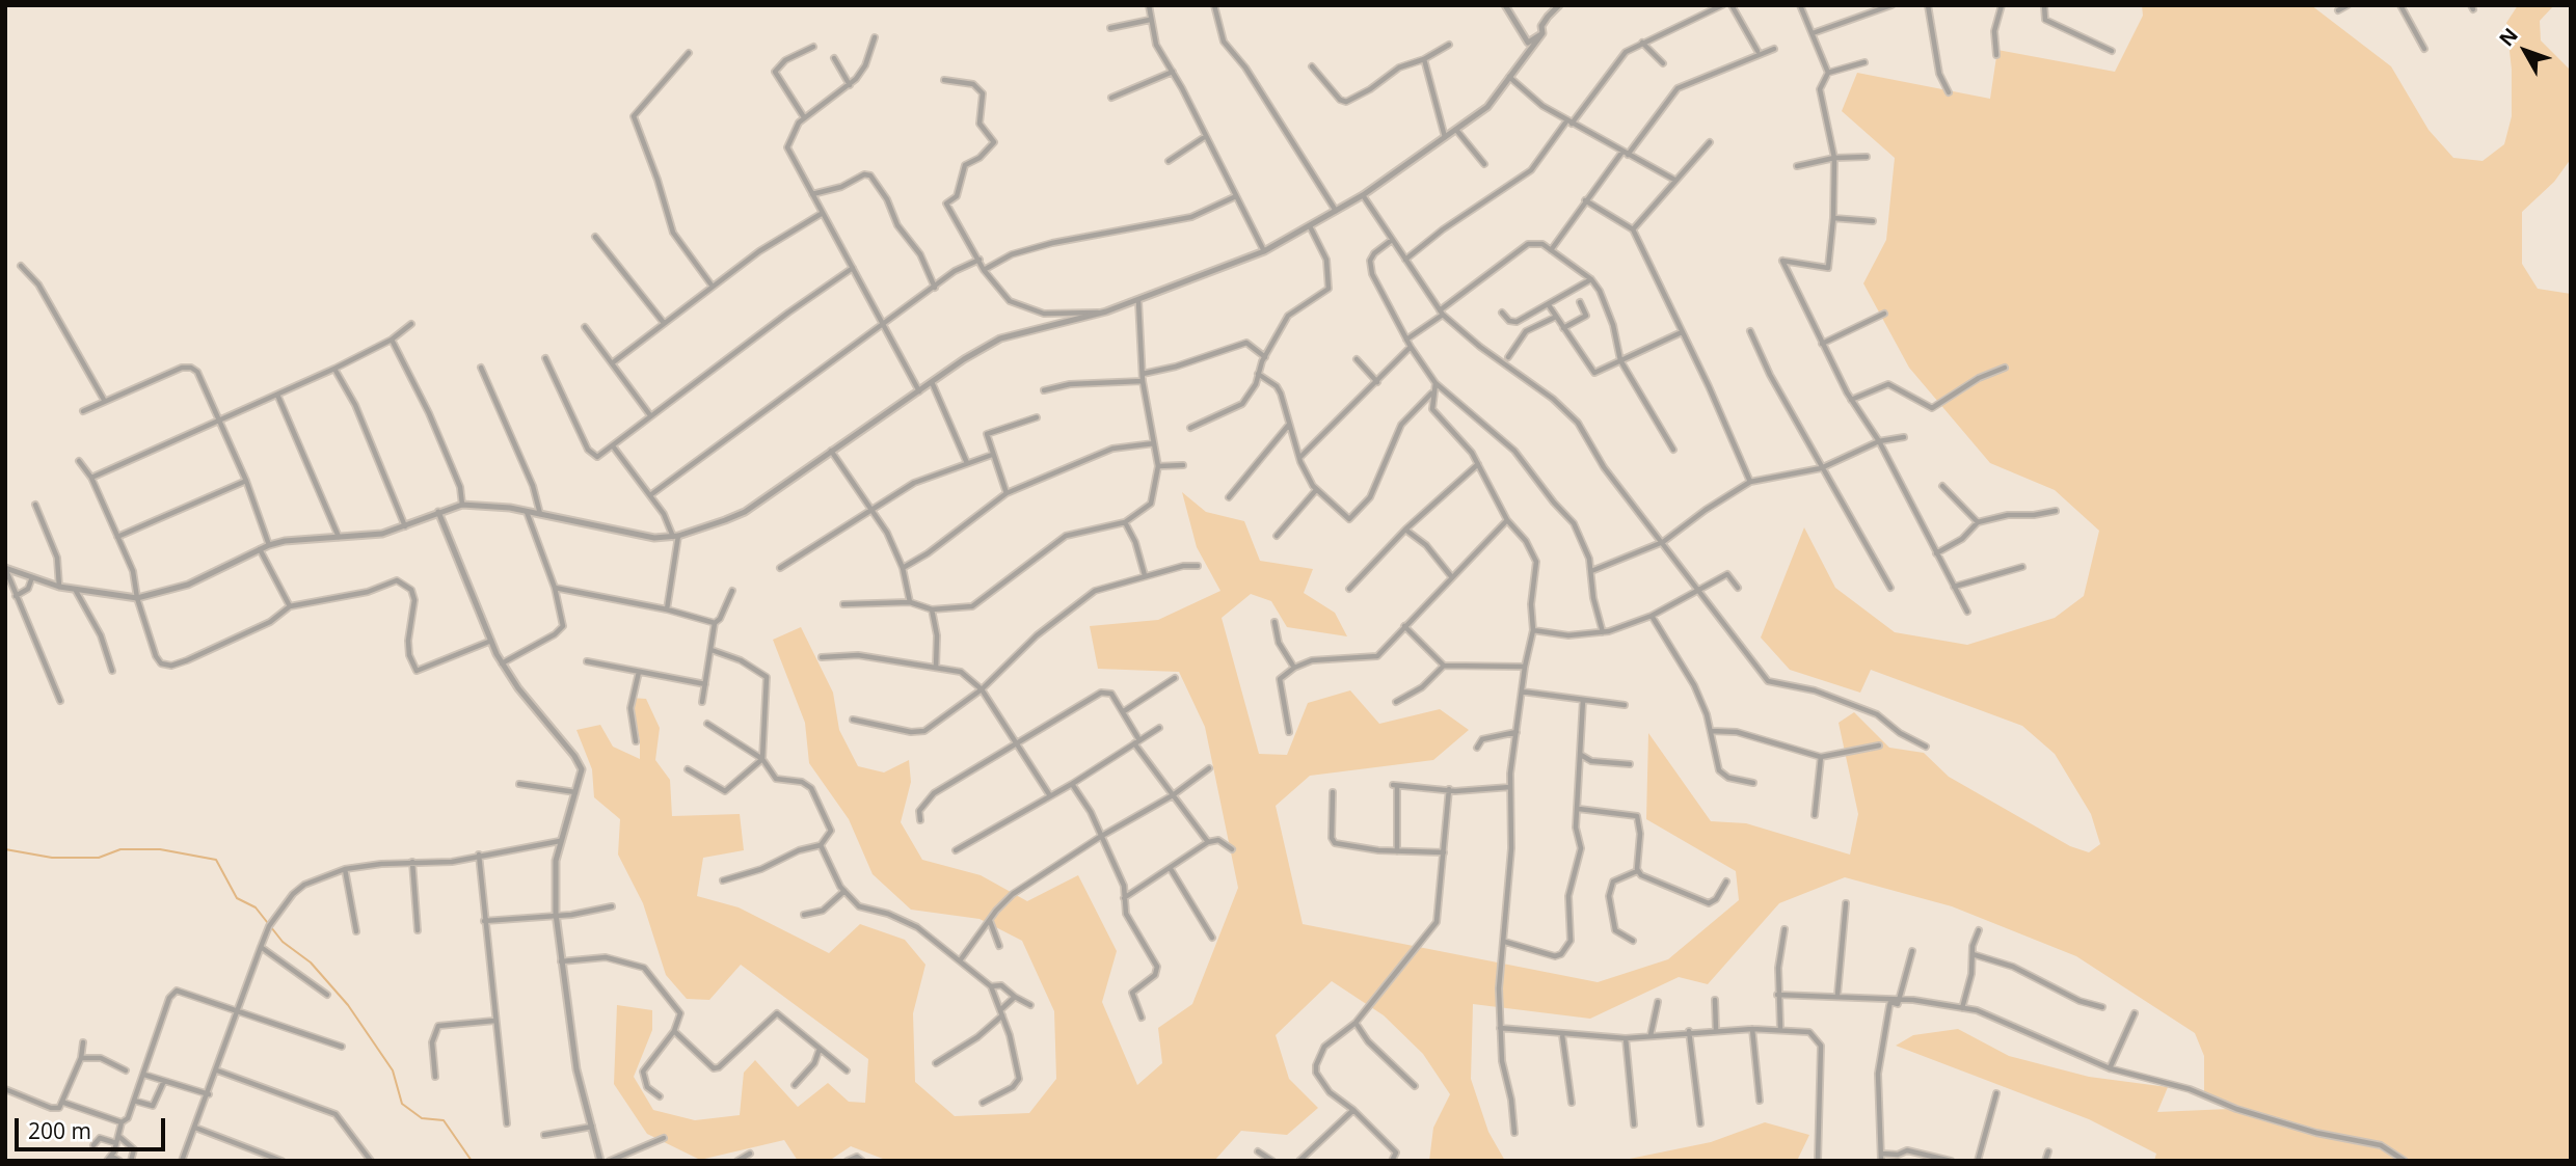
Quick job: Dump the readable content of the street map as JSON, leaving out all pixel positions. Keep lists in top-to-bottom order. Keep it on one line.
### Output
{"scale_bar":"200 m","north":"top left"}
